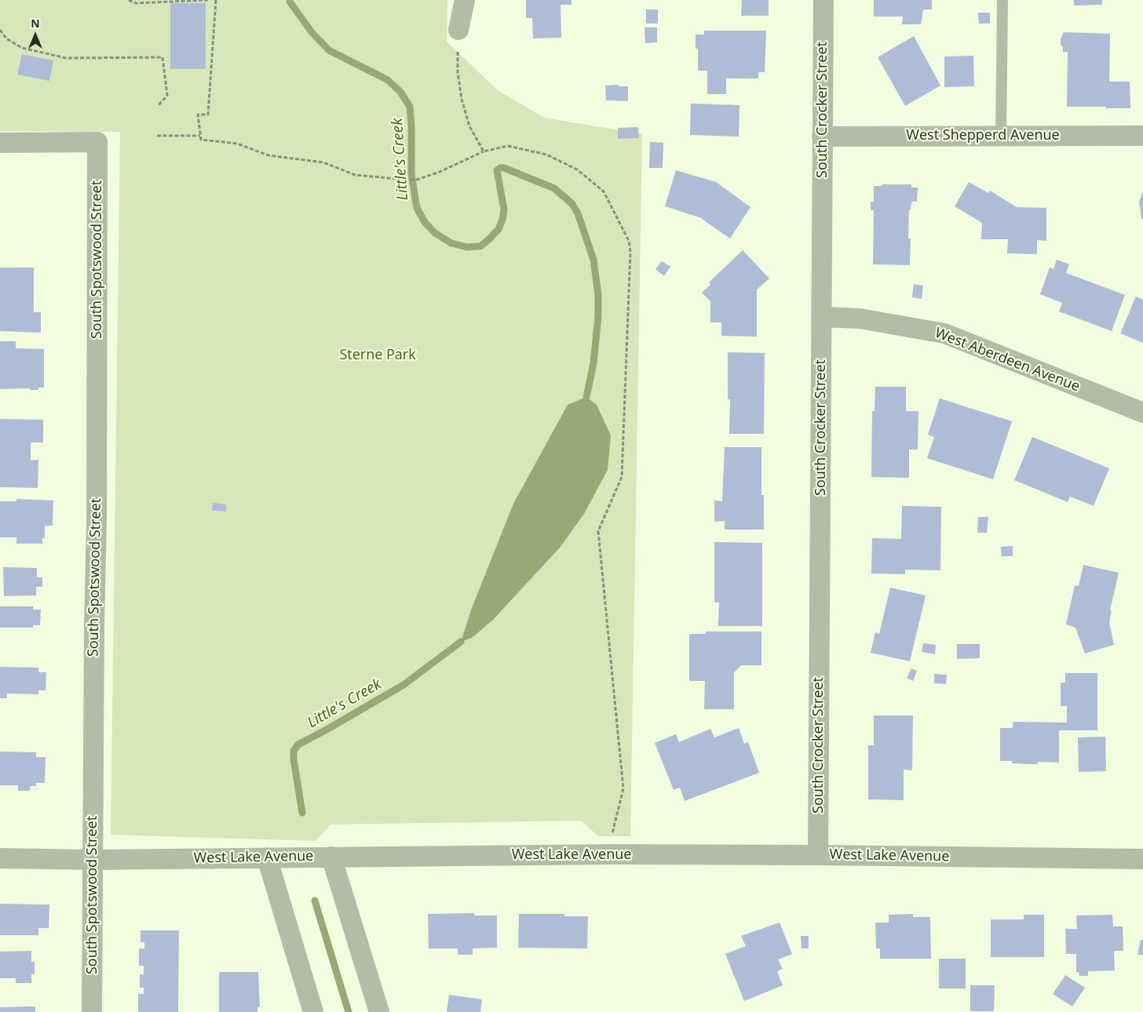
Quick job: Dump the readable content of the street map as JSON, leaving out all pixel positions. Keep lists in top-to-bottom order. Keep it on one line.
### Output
{"streets":{"street":["South Crocker Street","West Shepperd Avenue","South Spotswood Street","West Aberdeen Avenue","West Lake Avenue"]},"crossings":[["South Crocker Street","West Shepperd Avenue"],["South Crocker Street","West Aberdeen Avenue"],["South Crocker Street","West Lake Avenue"],["South Spotswood Street","West Lake Avenue"]],"water":["Little's Creek"],"parks":["Sterne Park"],"north":"top"}
